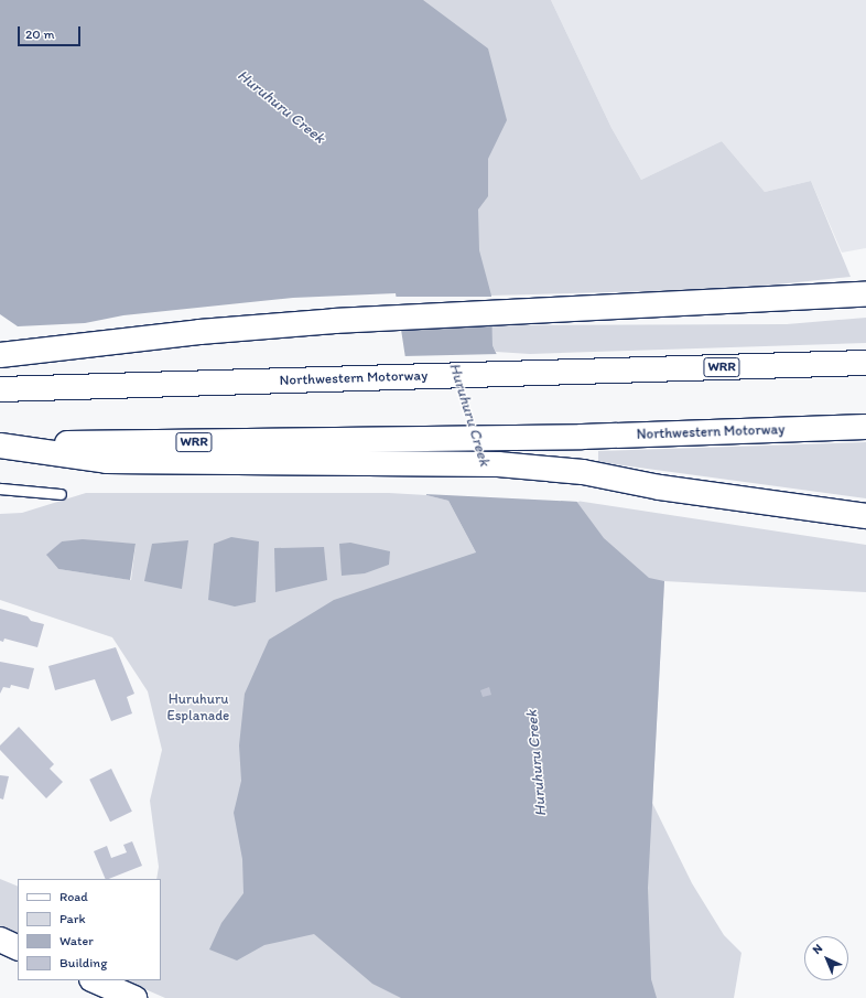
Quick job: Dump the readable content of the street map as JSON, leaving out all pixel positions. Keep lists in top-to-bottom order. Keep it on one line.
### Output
{"streets":{"main road":["WRR","Northwestern Motorway"]},"water":["Huruhuru Creek"],"parks":["Huruhuru Esplanade"],"legend":["Road","Park","Water","Building"],"scale_bar":"20 m","north":"top left"}
